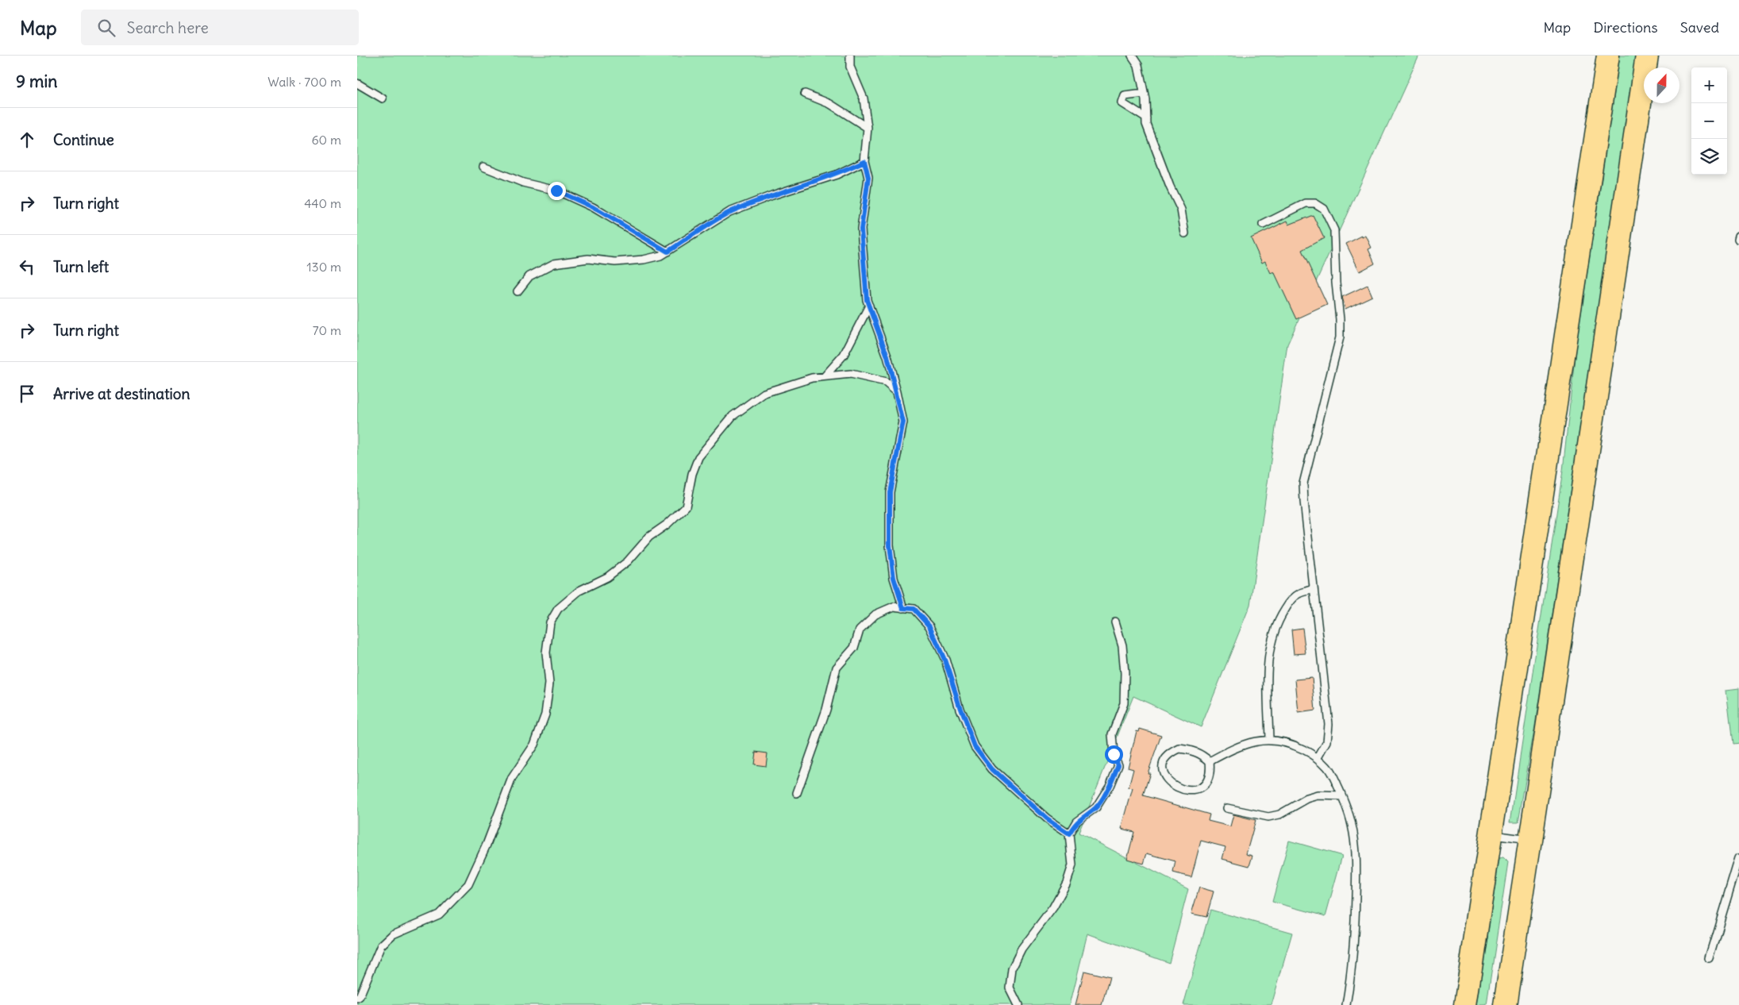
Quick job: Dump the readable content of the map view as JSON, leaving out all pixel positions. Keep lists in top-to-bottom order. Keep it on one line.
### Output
{"north":"top","page":{"header":"Map","search":"Search here","nav":["Map","Directions","Saved"],"heading":["9 min","Walk · 700 m"],"map_buttons":["+","−"],"list":[["Continue","60 m"],["Turn right","440 m"],["Turn left","130 m"],["Turn right","70 m"],"Arrive at destination"]}}
